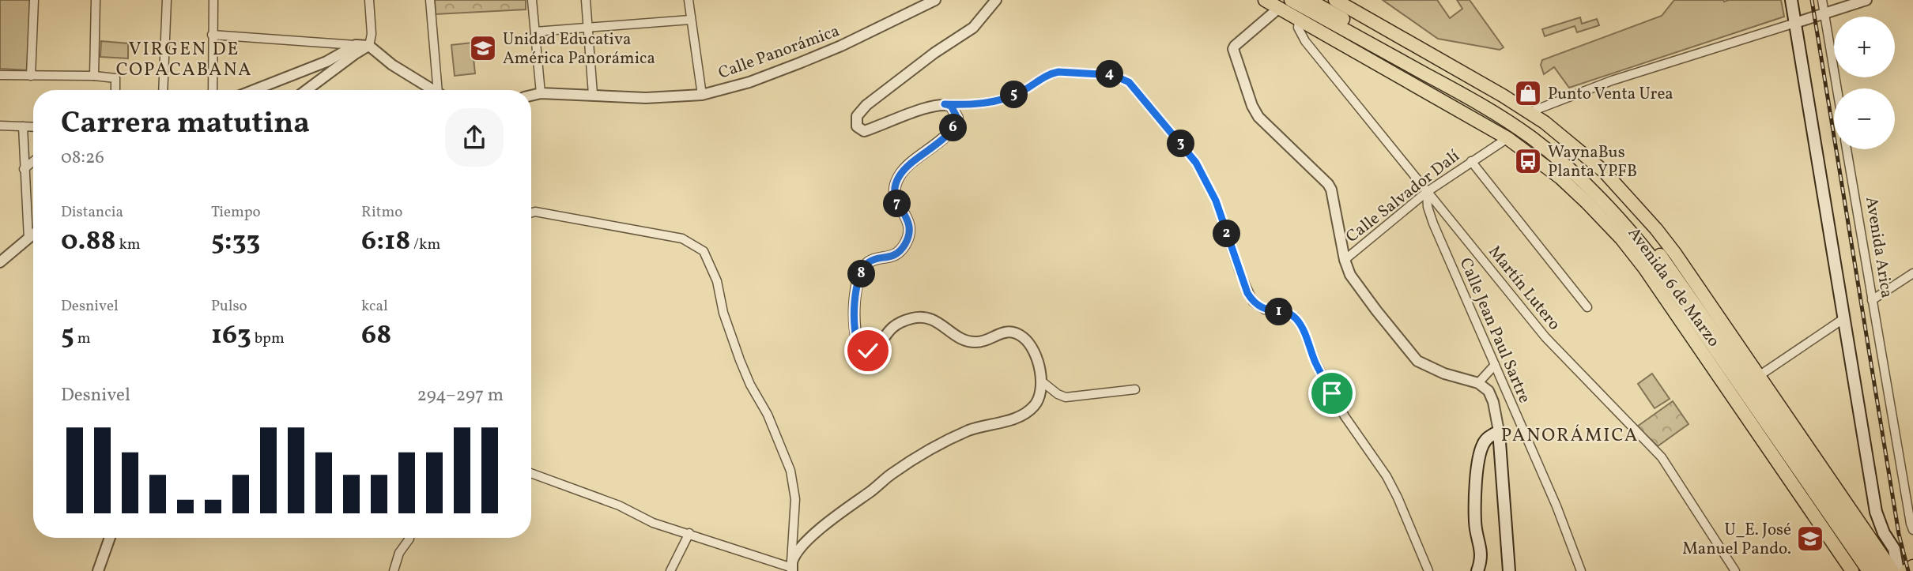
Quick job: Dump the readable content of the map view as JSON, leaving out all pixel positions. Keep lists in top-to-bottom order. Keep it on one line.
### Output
{"streets":{"main road":["Avenida 6 de Marzo"],"street":["Calle Panorámica","Calle Salvador Dalí","Avenida Arica","Martín Lutero","Calle Jean Paul Sartre"]},"crossings":[["Calle Salvador Dalí","Avenida 6 de Marzo"],["Calle Salvador Dalí","Martín Lutero"],["Calle Salvador Dalí","Calle Jean Paul Sartre"],["Avenida 6 de Marzo","Martín Lutero"],["Martín Lutero","Calle Jean Paul Sartre"]],"districts":["VIRGEN DE COPACABANA","PANORÁMICA"],"places":{"school or university":["Unidad Educativa América Panorámica","U_E. José Manuel Pando."],"shop":["Punto Venta Urea"],"bus stop":["WaynaBus Planta YPFB"]},"page":{"map_buttons":["+","−"],"pins":["4","5","6","3","7","2","8","1"],"heading":["Carrera matutina","08:26"],"stats":[["Distancia","0.88 km"],["Tiempo","5:33"],["Ritmo","6:18 /km"],["Desnivel","5 m"],["Pulso","163 bpm"],["kcal","68"]],"chart":["Desnivel","294–297 m"]}}
